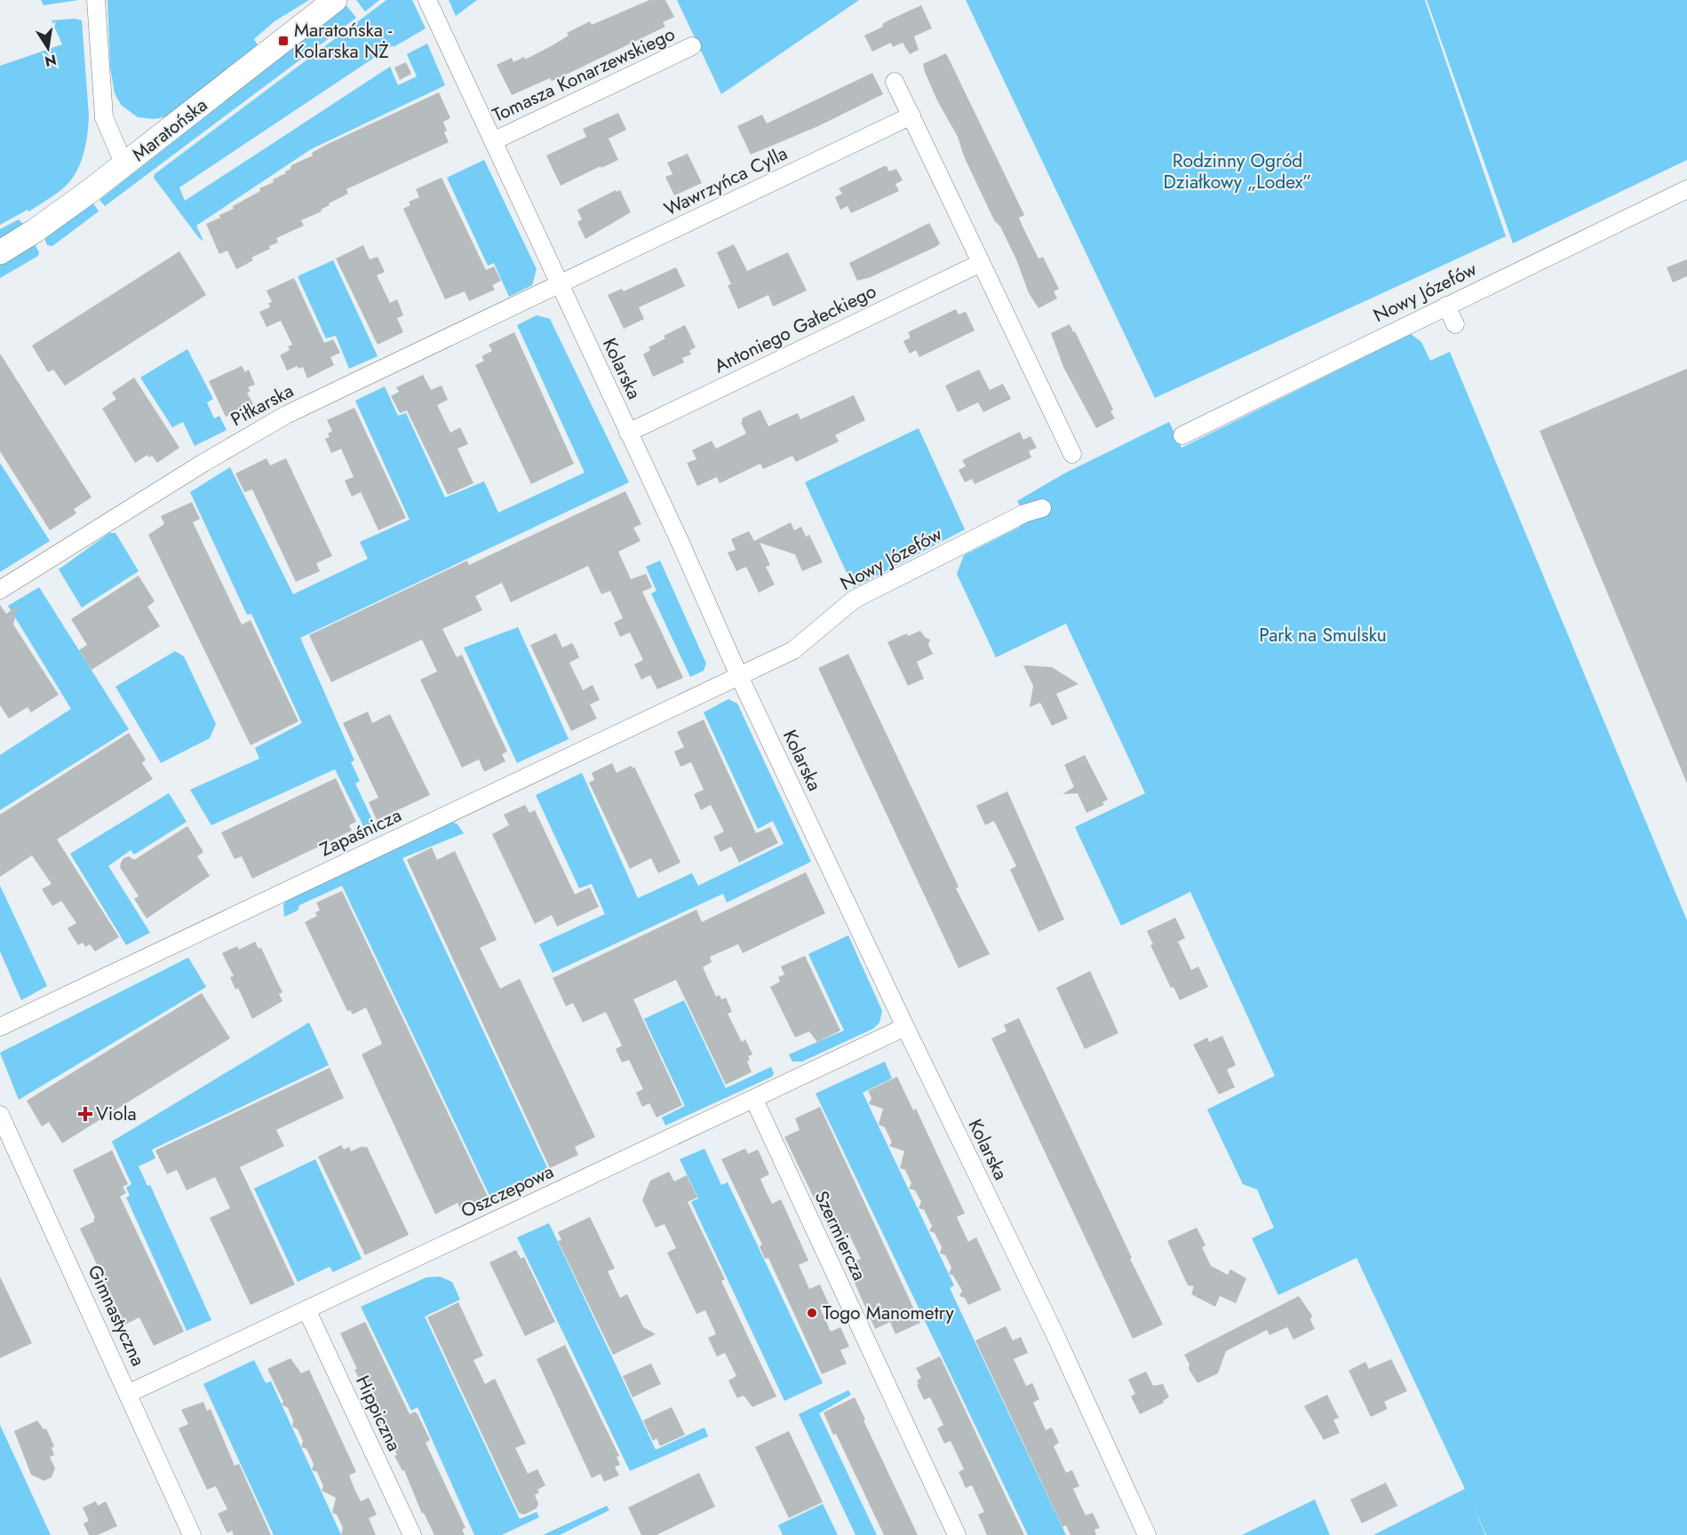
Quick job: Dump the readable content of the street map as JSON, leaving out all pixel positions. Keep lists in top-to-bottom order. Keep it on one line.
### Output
{"streets":{"main road":["Maratońska"],"street":["Tomasza Konarzewskiego","Wawrzyńca Cylla","Nowy Józefów","Antoniego Gałeckiego","Kolarska","Piłkarska","Zapaśnicza","Oszczepowa","Szermiercza","Gimnastyczna","Hippiczna"]},"crossings":[["Tomasza Konarzewskiego","Kolarska"],["Wawrzyńca Cylla","Kolarska"],["Wawrzyńca Cylla","Piłkarska"],["Nowy Józefów","Kolarska"],["Nowy Józefów","Zapaśnicza"],["Antoniego Gałeckiego","Kolarska"],["Kolarska","Piłkarska"],["Kolarska","Zapaśnicza"],["Kolarska","Oszczepowa"],["Oszczepowa","Szermiercza"],["Oszczepowa","Gimnastyczna"],["Oszczepowa","Hippiczna"]],"parks":["Rodzinny Ogród Działkowy „Lodex”","Park na Smulsku"],"places":{"transit":["Maratońska - Kolarska NŻ"],"health":["Viola"],"other":["Togo Manometry"]},"north":"bottom"}
